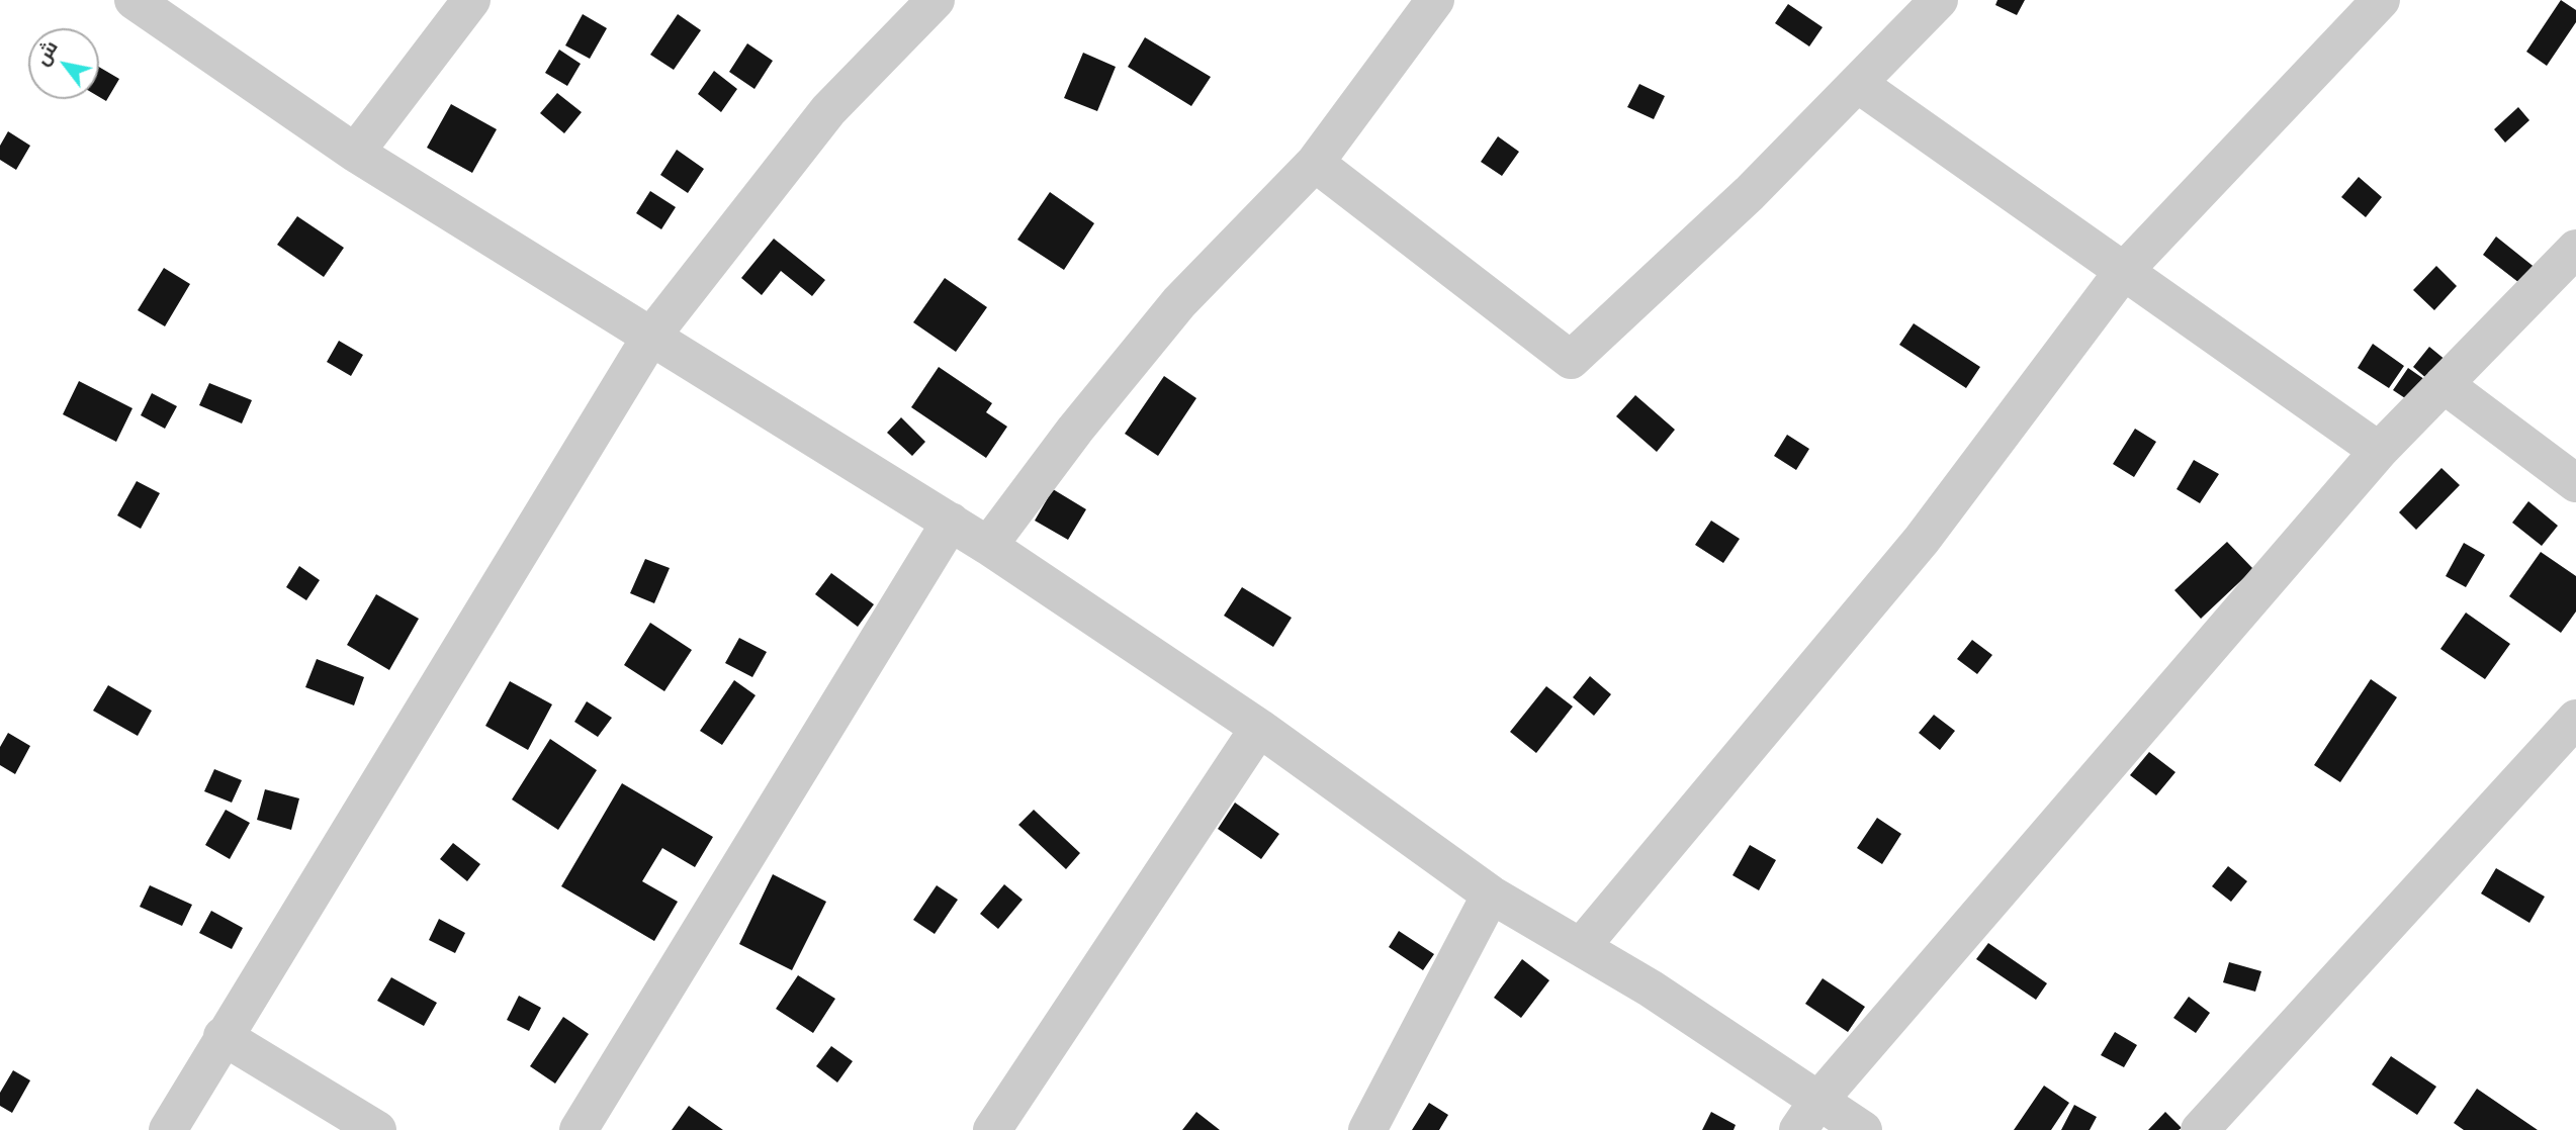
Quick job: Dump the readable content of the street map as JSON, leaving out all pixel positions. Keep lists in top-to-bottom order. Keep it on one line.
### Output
{"north":"top left"}
